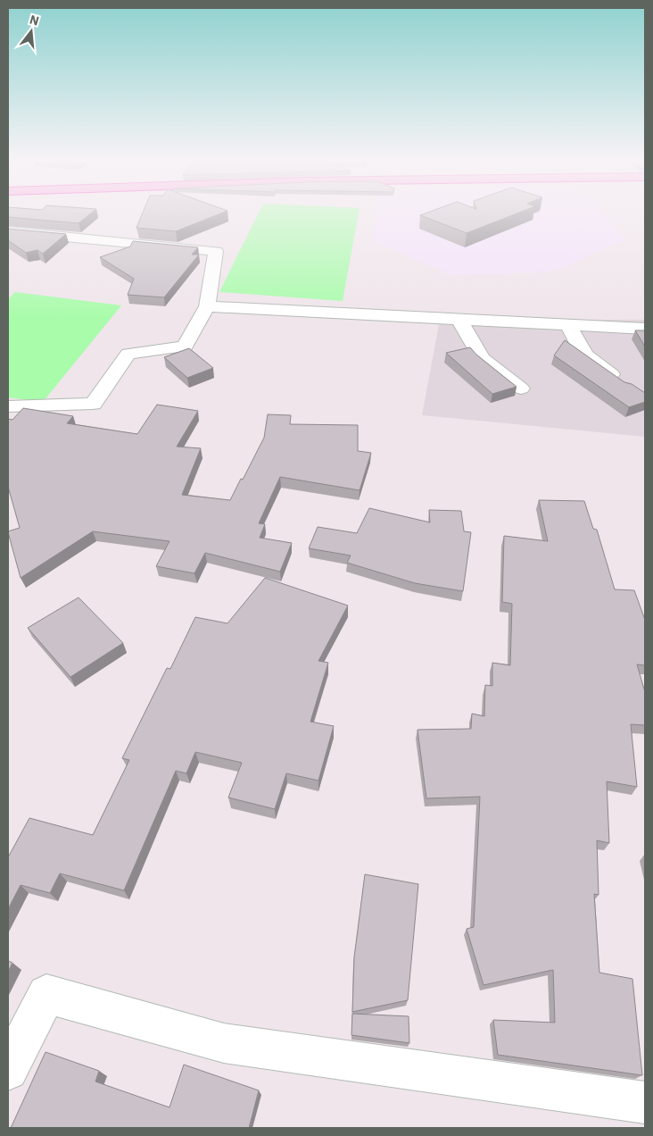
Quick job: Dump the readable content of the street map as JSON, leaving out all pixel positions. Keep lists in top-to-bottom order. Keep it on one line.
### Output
{"north":"top"}
